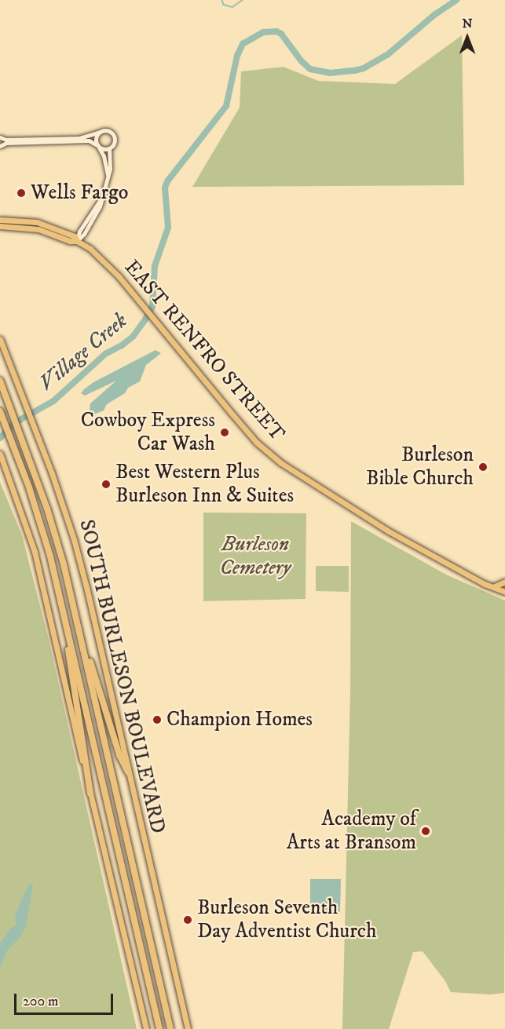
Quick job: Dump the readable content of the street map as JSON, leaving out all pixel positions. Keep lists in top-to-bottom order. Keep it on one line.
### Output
{"streets":{"main road":["EAST RENFRO STREET","SOUTH BURLESON BOULEVARD"]},"water":["Village Creek"],"parks":["Burleson Cemetery"],"places":["Wells Fargo","Cowboy Express Car Wash","Burleson Bible Church","Best Western Plus Burleson Inn & Suites","Champion Homes","Academy of Arts at Bransom","Burleson Seventh Day Adventist Church"],"scale_bar":"200 m","north":"top"}
